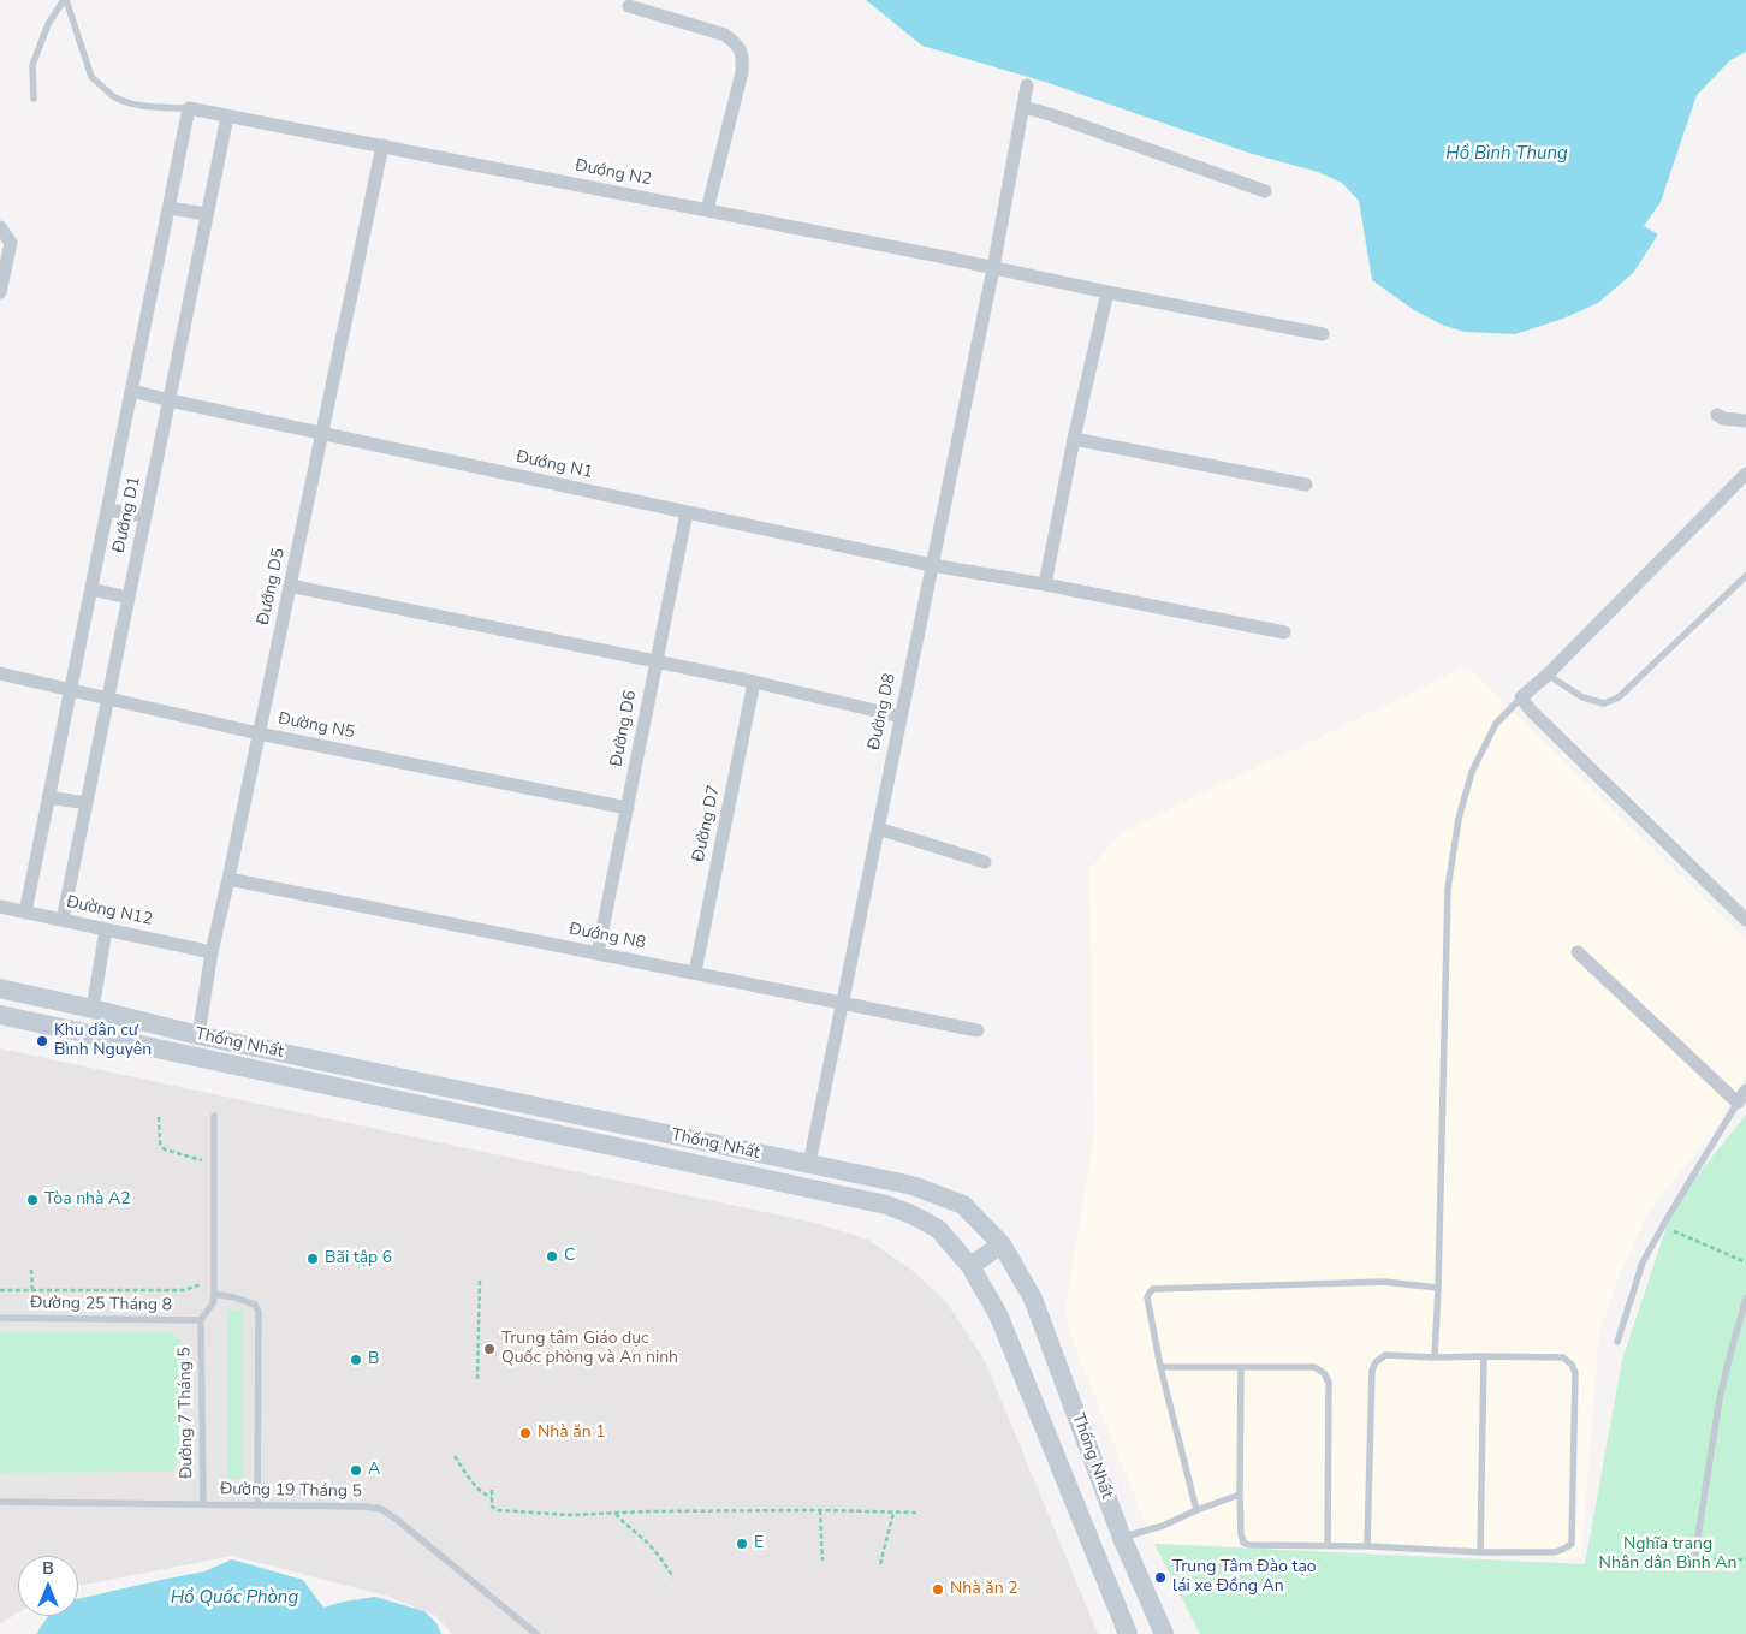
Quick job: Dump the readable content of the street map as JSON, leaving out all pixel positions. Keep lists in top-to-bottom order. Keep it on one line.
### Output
{"streets":{"main road":["Thống Nhất"],"street":["Đướng N2","Đướng N1","Đướng D1","Đướng D5","Đường D8","Đường N5","Đường D6","Đường D7","Đường N12","Đướng N8"],"lane":["Đường 25 Tháng 8","Đường 7 Tháng 5","Đường 19 Tháng 5"]},"crossings":[["Đướng N2","Đướng D1"],["Đướng N2","Đướng D5"],["Đướng N2","Đường D8"],["Đướng N1","Đướng D1"],["Đướng N1","Đướng D5"],["Đướng N1","Đường D8"],["Đướng N1","Đường D6"],["Đướng D1","Đường N5"],["Đướng D1","Đường N12"],["Đướng D5","Đường N5"],["Đướng D5","Đường N12"],["Đướng D5","Đướng N8"],["Đướng D5","Thống Nhất"],["Đường D8","Đướng N8"],["Đường D8","Thống Nhất"],["Đường N5","Đường D6"],["Đường D6","Đướng N8"],["Đường D7","Đướng N8"],["Đường 25 Tháng 8","Đường 7 Tháng 5"],["Đường 7 Tháng 5","Đường 19 Tháng 5"]],"water":["Hồ Bình Thung","Hồ Quốc Phòng"],"parks":["Nghĩa trang Nhân dân Bình An"],"places":["Khu dân cư Bình Nguyên","Tòa nhà A2","C","Bãi tập 6","Trung tâm Giáo dục Quốc phòng và An ninh","B","Nhà ăn 1","A","E","Trung Tâm Đào tạo lái xe Đồng An","Nhà ăn 2"],"north":"top"}
